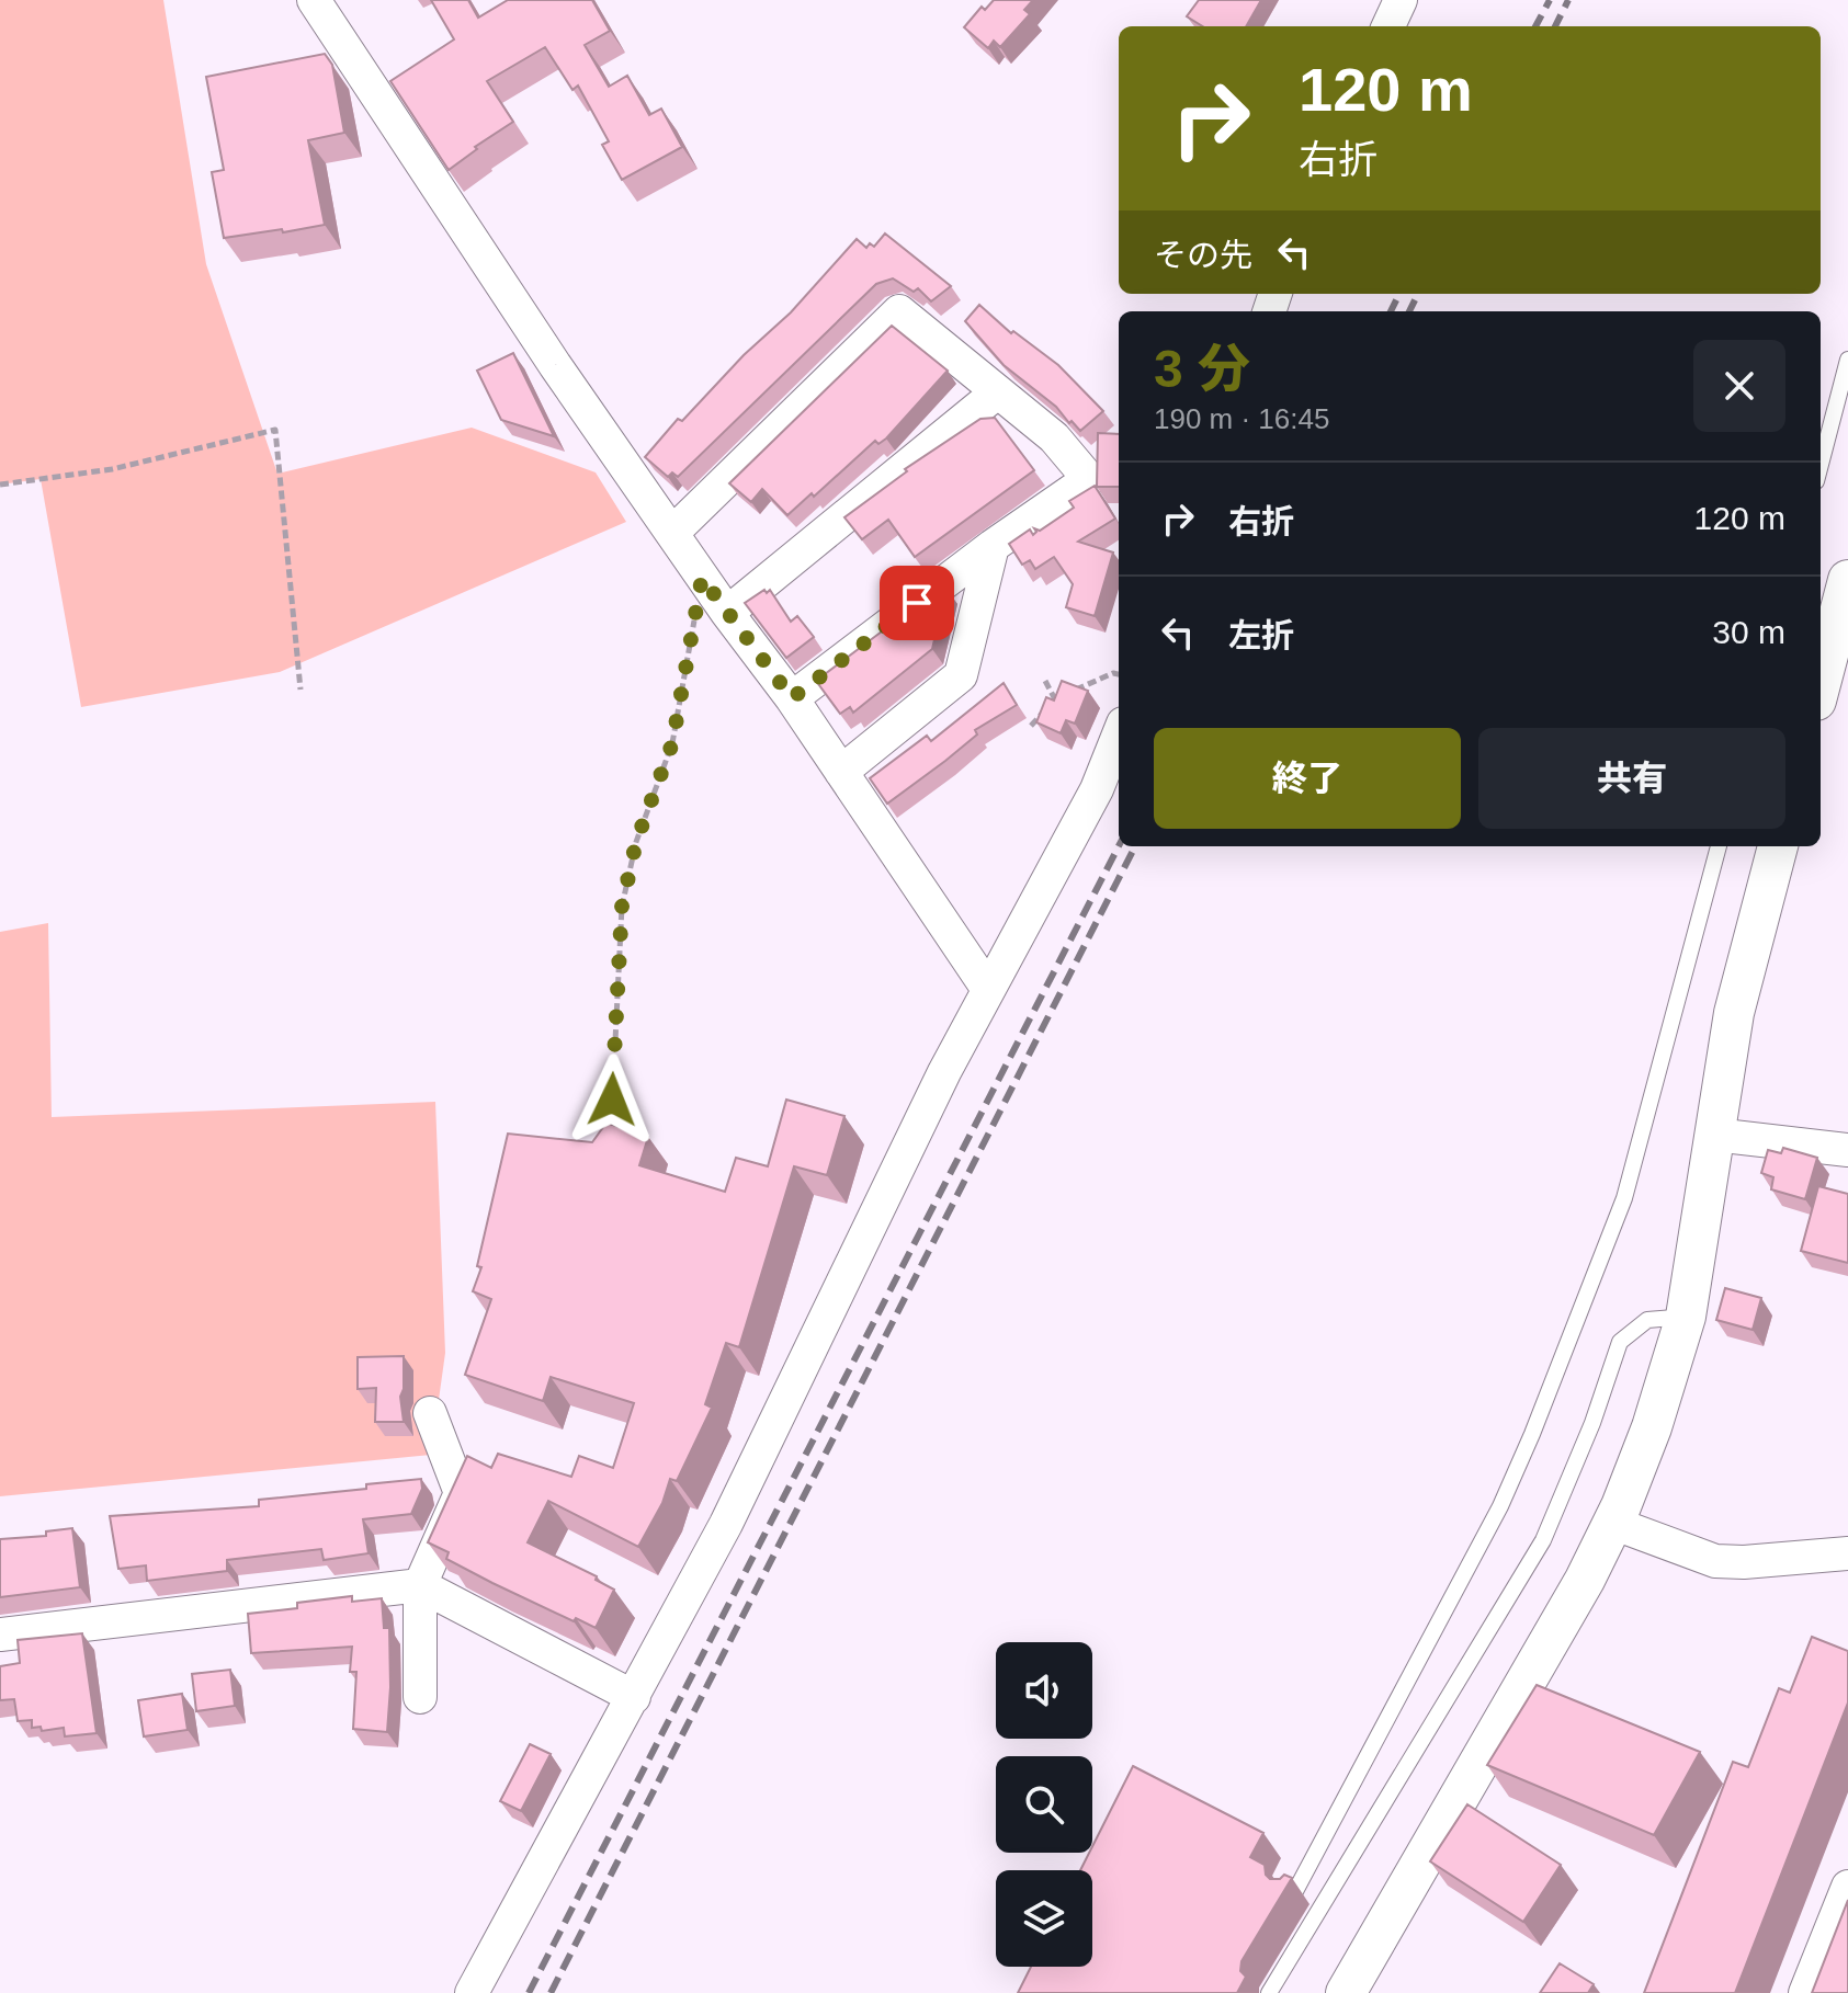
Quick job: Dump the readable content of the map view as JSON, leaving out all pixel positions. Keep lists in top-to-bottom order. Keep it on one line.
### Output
{"page":{"turn":["120 m","右折"],"then":"その先","heading":["3 分","190 m · 16:45"],"list":[{"name":"右折","value":"120 m"},{"name":"左折","value":"30 m"}],"buttons":["終了","共有"]}}
